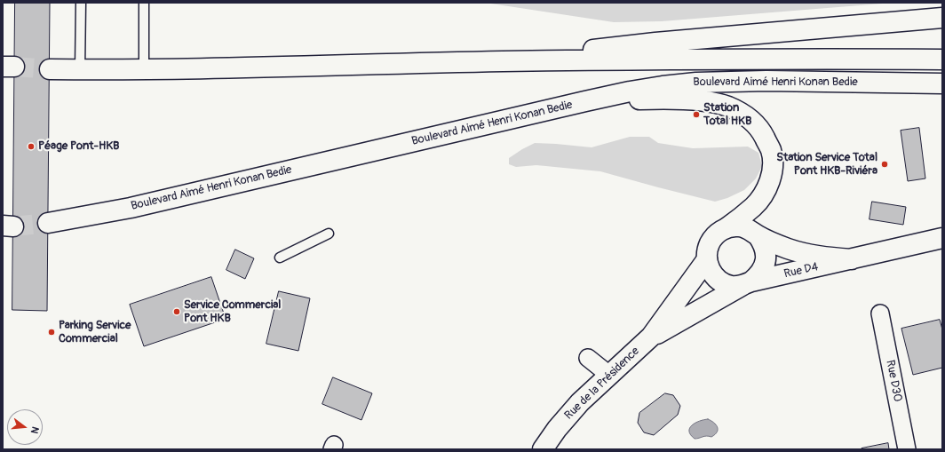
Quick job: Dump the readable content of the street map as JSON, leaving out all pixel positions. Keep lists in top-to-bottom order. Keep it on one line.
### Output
{"streets":{"main road":["Boulevard Aimé Henri Konan Bedie","Rue D4","Rue de la Présidence"],"street":["Rue D30"]},"crossings":[["Rue D4","Rue de la Présidence"]],"places":["Station Total HKB","Péage Pont-HKB","Station Service Total Pont HKB-Riviéra","Service Commercial Pont HKB","Parking Service Commercial"],"north":"right"}
